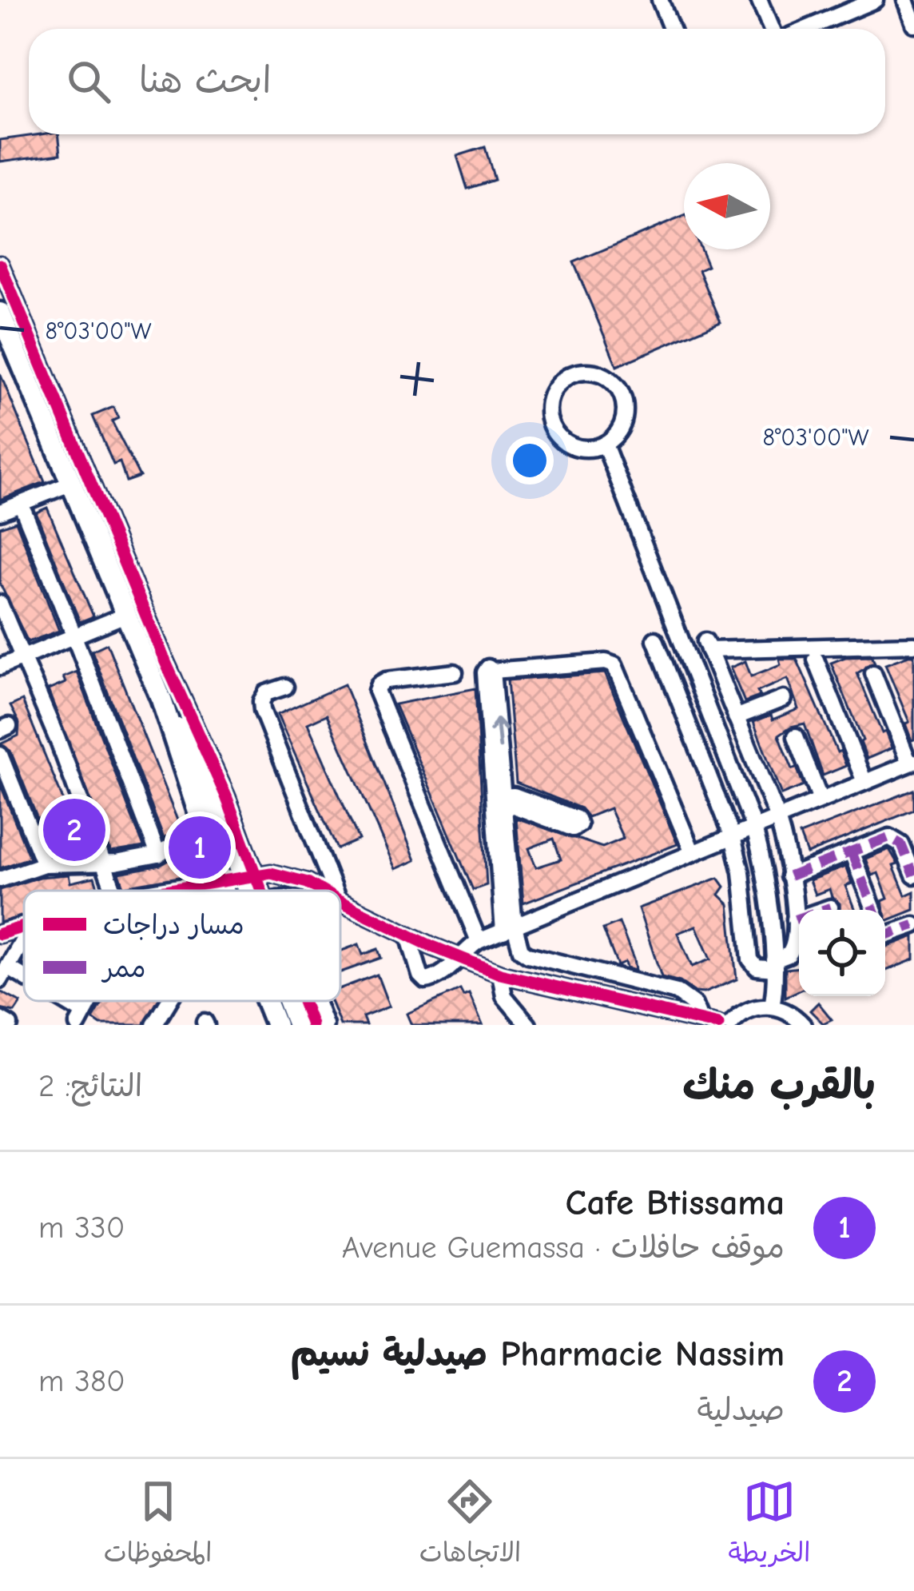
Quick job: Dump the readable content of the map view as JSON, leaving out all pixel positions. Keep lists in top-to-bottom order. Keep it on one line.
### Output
{"legend":["مسار دراجات","ممر"],"north":"left","page":{"search":"ابحث هنا","pins":["2","1"],"heading":["بالقرب منك","النتائج: 2"],"list":[{"mark":"1","name":"Cafe Btissama","note":"موقف حافلات · Avenue Guemassa","value":"330 m"},{"mark":"2","name":"Pharmacie Nassim صيدلية نسيم","note":"صيدلية","value":"380 m"}],"nav":["الخريطة","الاتجاهات","المحفوظات"]},"coordinates":["8°03'00\"W"]}
